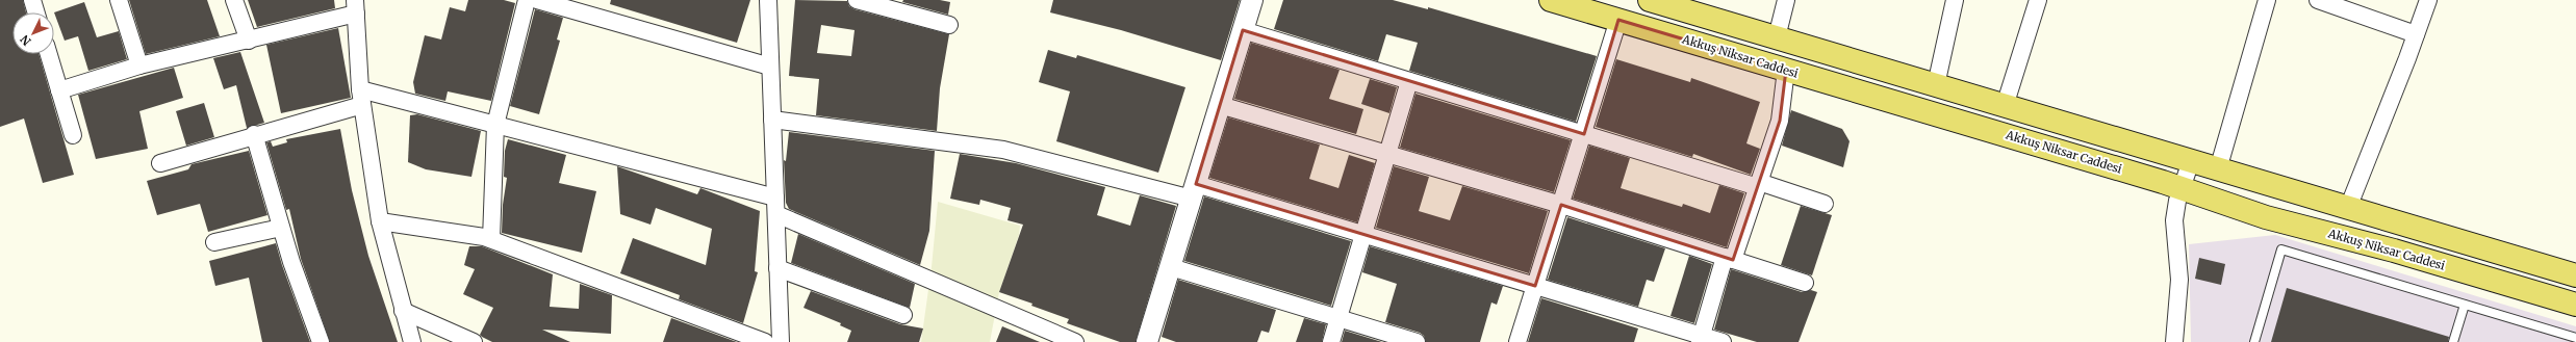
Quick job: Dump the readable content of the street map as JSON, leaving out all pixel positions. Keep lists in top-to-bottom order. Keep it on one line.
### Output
{"streets":{"main road":["Akkuş Niksar Caddesi"]},"north":"bottom left"}
